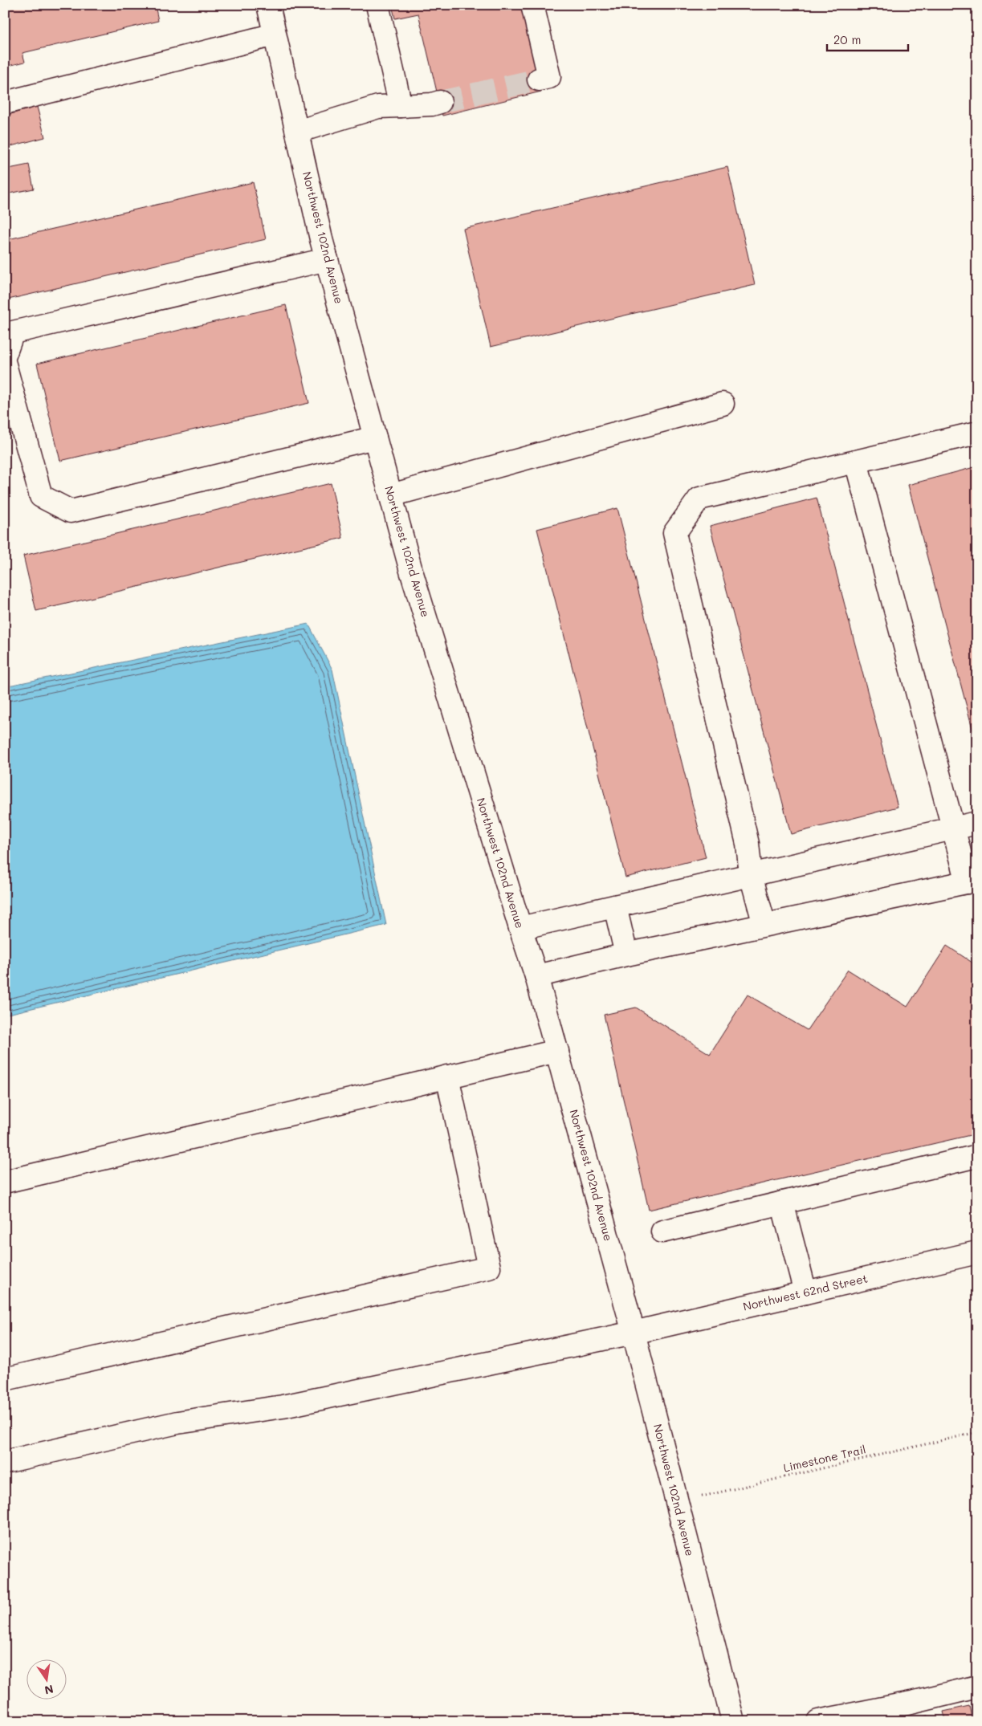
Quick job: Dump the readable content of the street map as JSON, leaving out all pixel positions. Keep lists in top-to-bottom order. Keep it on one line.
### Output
{"streets":{"street":["Northwest 102nd Avenue","Northwest 62nd Street"],"path":["Limestone Trail"]},"crossings":[["Northwest 102nd Avenue","Northwest 62nd Street"],["Northwest 102nd Avenue","Limestone Trail"]],"scale_bar":"20 m","north":"bottom"}
